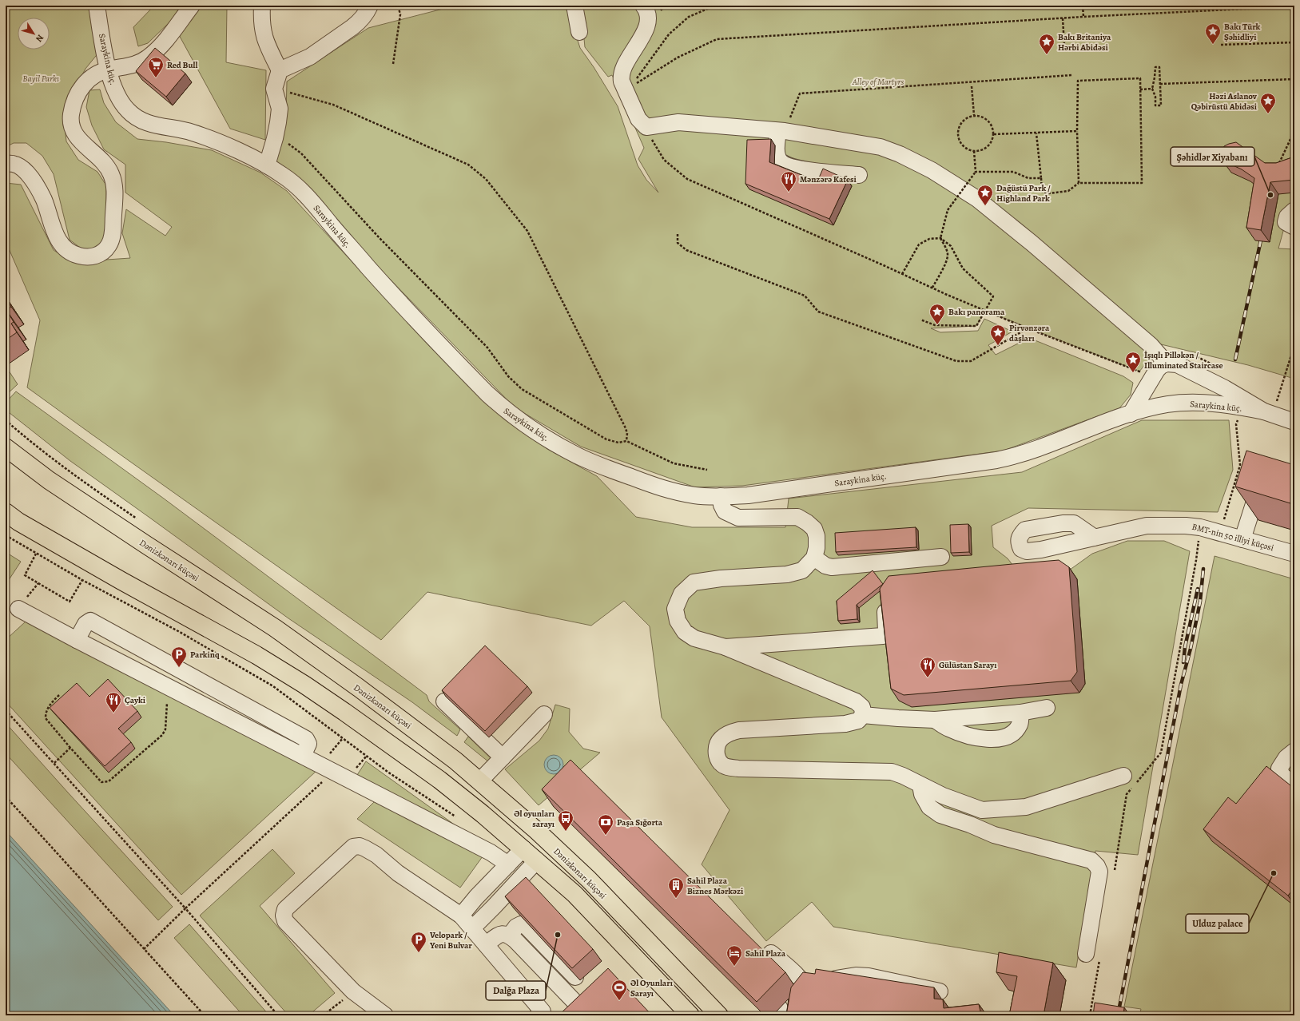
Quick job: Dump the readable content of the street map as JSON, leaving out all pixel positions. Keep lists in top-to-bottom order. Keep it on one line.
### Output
{"streets":{"highway":["Dənizkənarı küçəsi"],"street":["Saraykina küç.","BMT-nin 50 illiyi küçəsi"]},"parks":["Bayil Parkı","Alley of Martyrs"],"places":{"place":["Bakı Türk Şəhidliyi","Bakı Britaniya Hərbi Abidəsi","Həzi Aslanov Qəbirüstü Abidəsi","Dağüstü Park / Highland Park","Bakı panorama","Pirvənzəra daşları","İşıqlı Pilləkən / Illuminated Staircase"],"supermarket":["Red Bull"],"restaurant":["Mənzərə Kafesi","Gülüstan Sarayı","Çayki"],"other":["Şəhidlər Xiyabanı","Ulduz palace","Dalğa Plaza"],"parking":["Parkinq","Velopark / Yeni Bulvar"],"bus stop":["Əl oyunları sarayı"],"bank":["Paşa Sığorta"],"building":["Sahil Plaza Biznes Mərkəzi"],"hotel":["Sahil Plaza"],"sports":["Əl Oyunları Sarayı"]},"north":"bottom right"}
